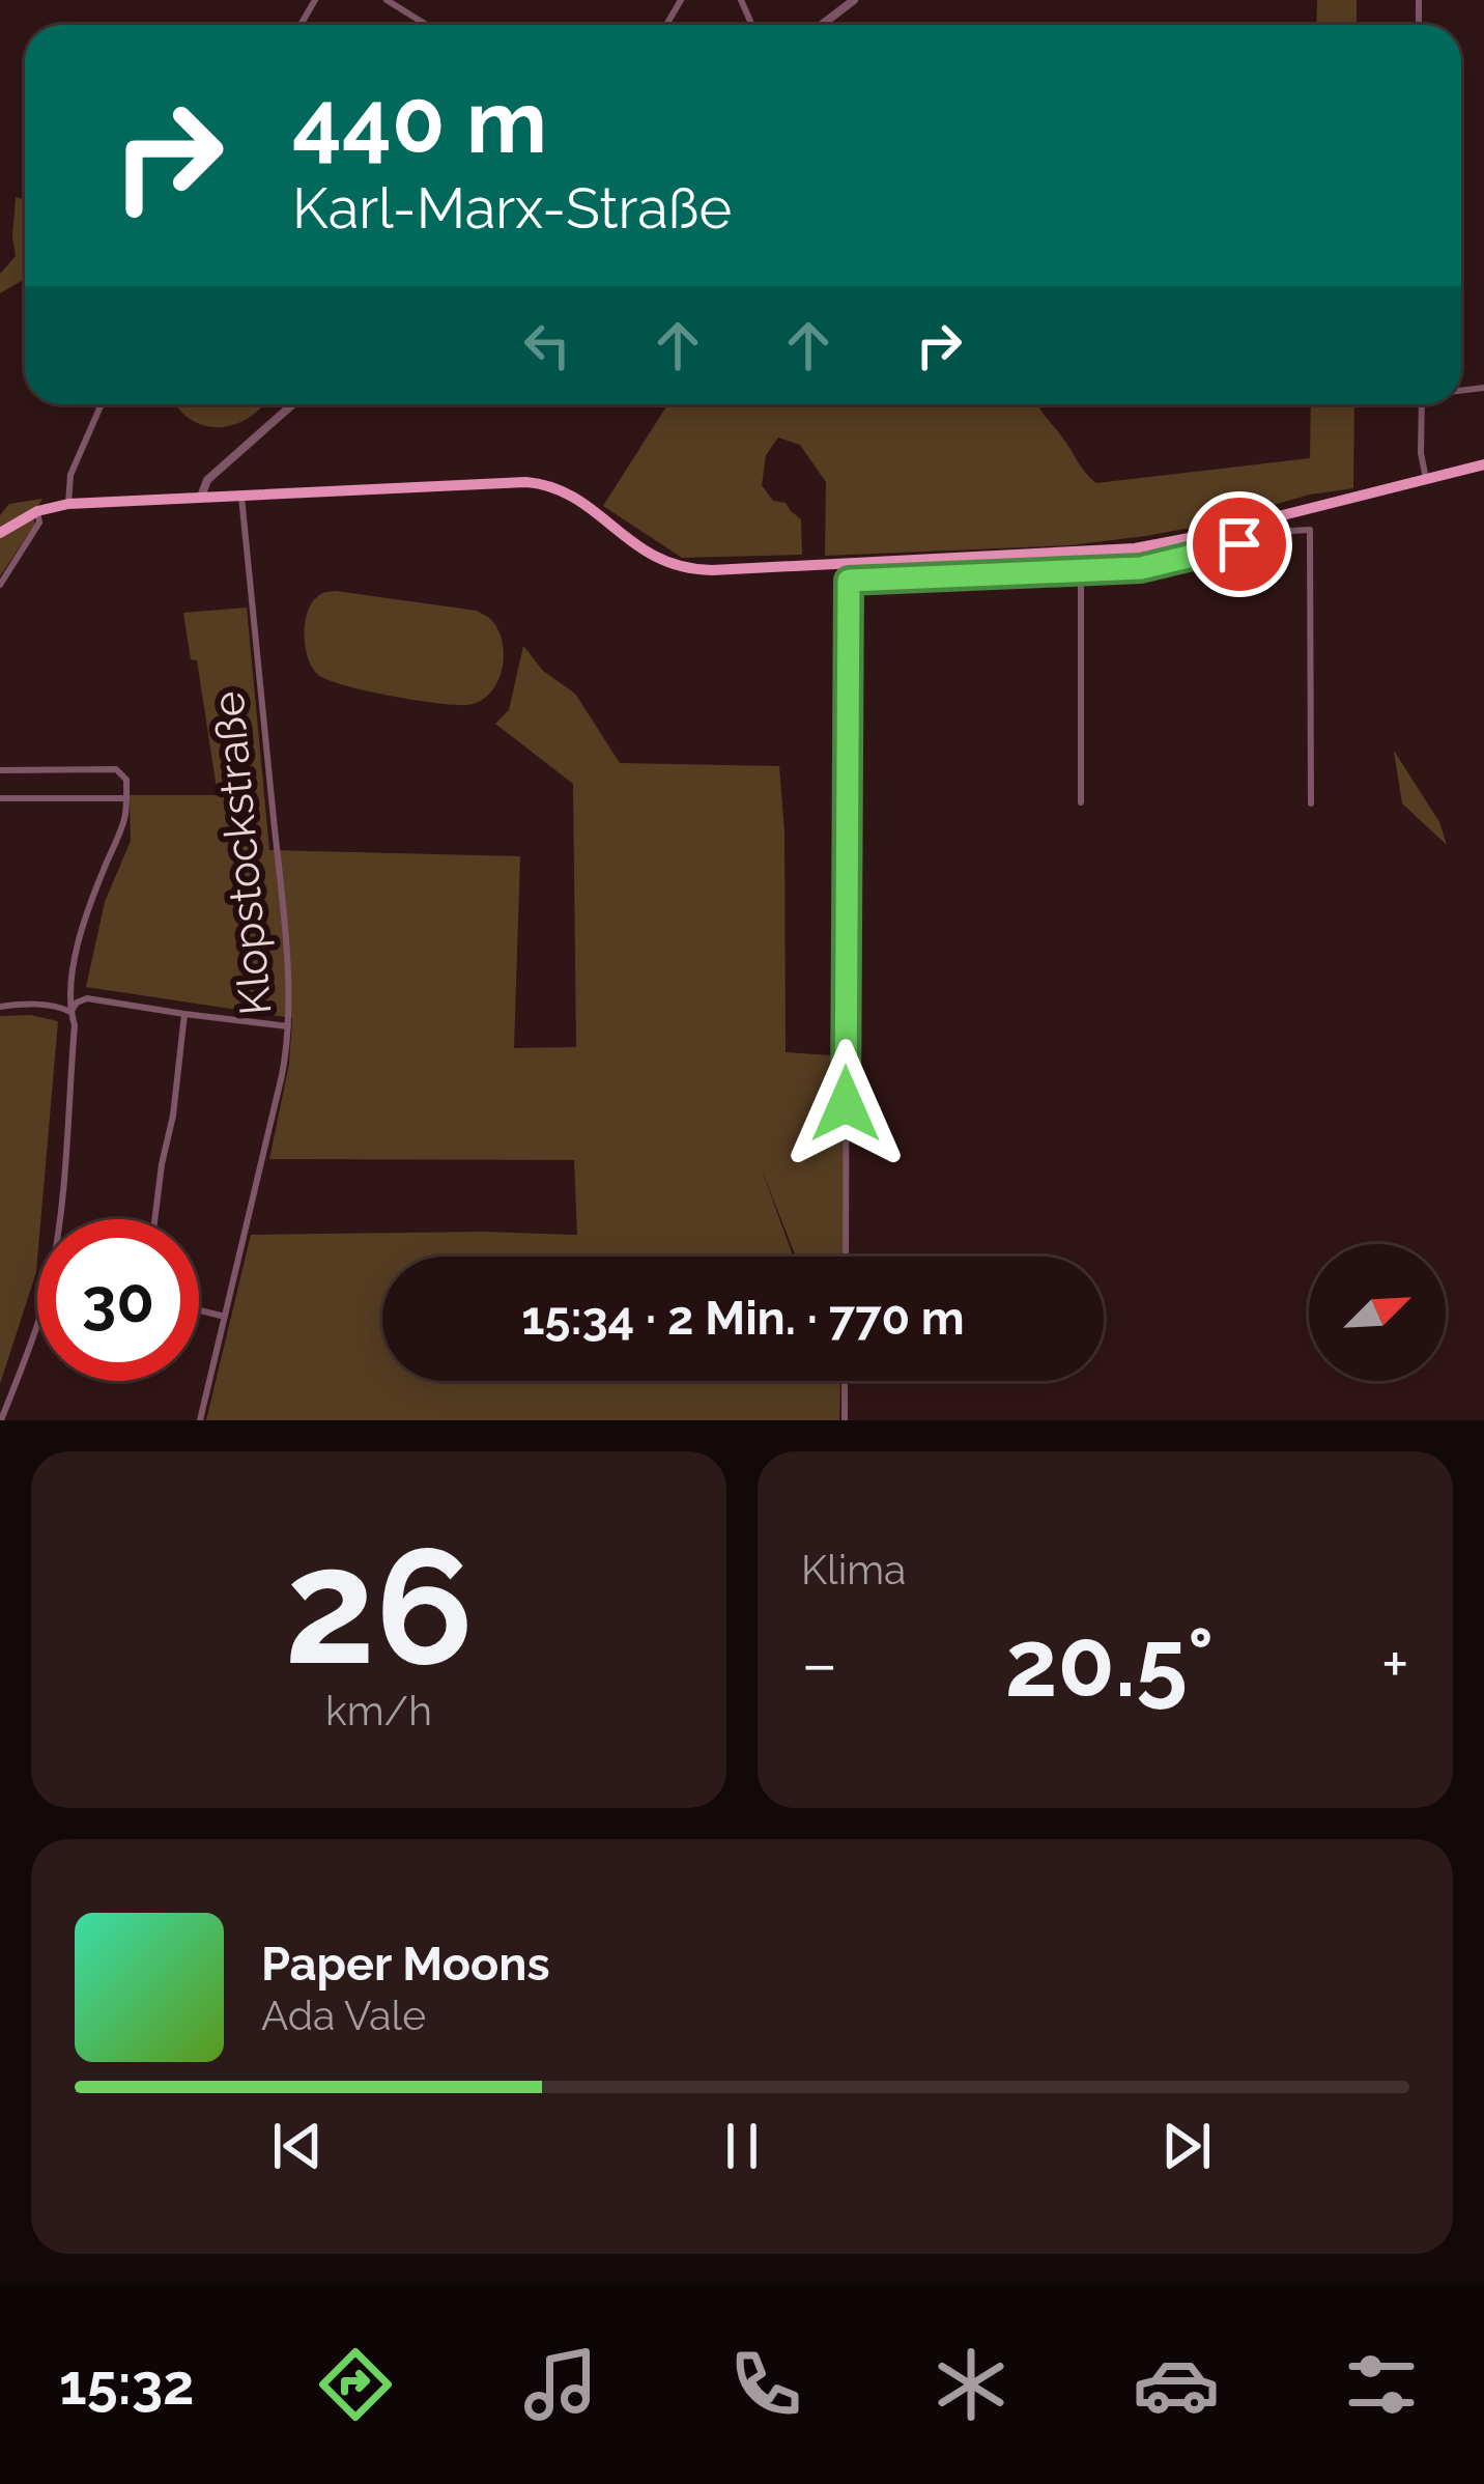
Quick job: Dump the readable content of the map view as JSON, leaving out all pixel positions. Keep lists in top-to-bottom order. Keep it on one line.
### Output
{"streets":{"street":["Klopstockstraße"]},"north":"top right","page":{"turn":["440 m","Karl-Marx-Straße"],"limit":"30","trip":"15:34 · 2 Min. · 770 m","tile":[["26","km/h"],"Klima"],"heat":["−","20.5°","+"],"song":["Paper Moons","Ada Vale"],"tabs":"15:32"}}
